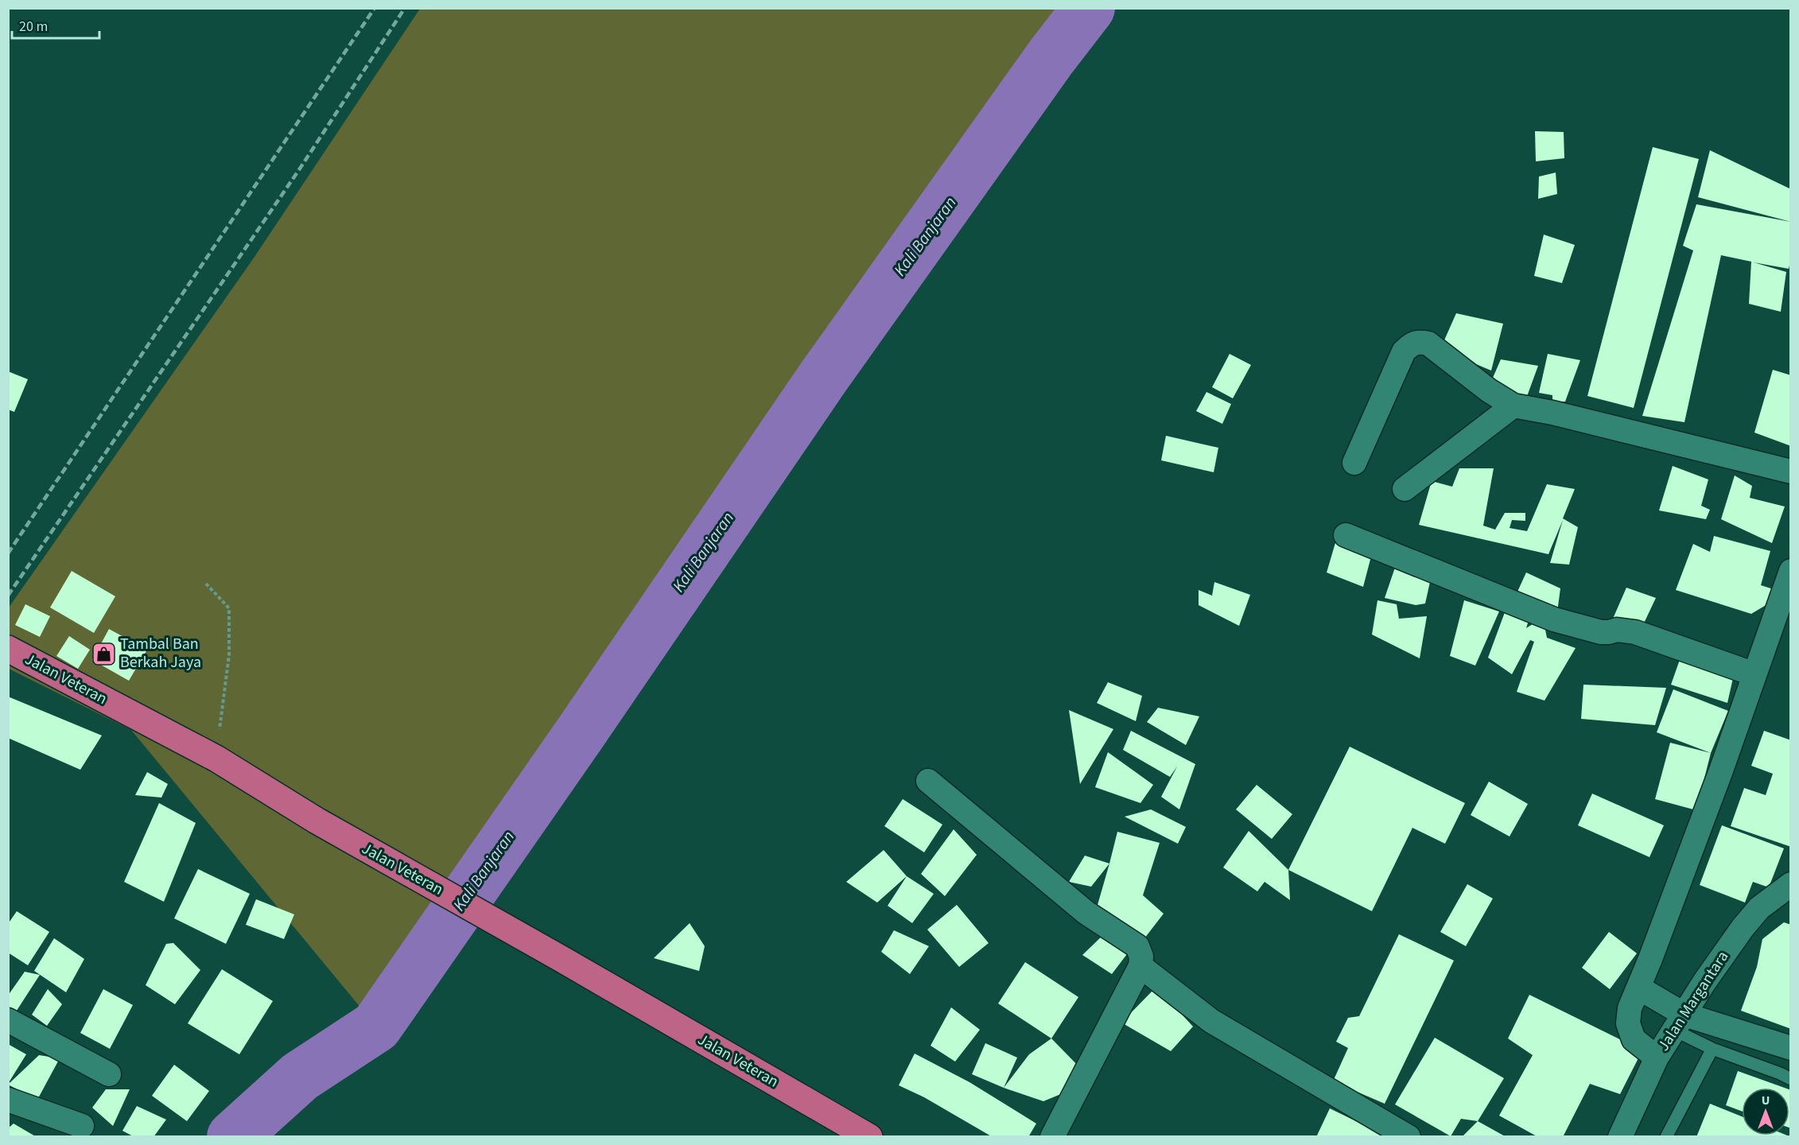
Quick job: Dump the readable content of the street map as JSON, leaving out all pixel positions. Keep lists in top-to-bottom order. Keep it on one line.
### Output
{"streets":{"highway":["Jalan Veteran"],"street":["Jalan Margantara"]},"water":["Kali Banjaran"],"places":{"shop":["Tambal Ban Berkah Jaya"]},"scale_bar":"20 m","north":"top"}
